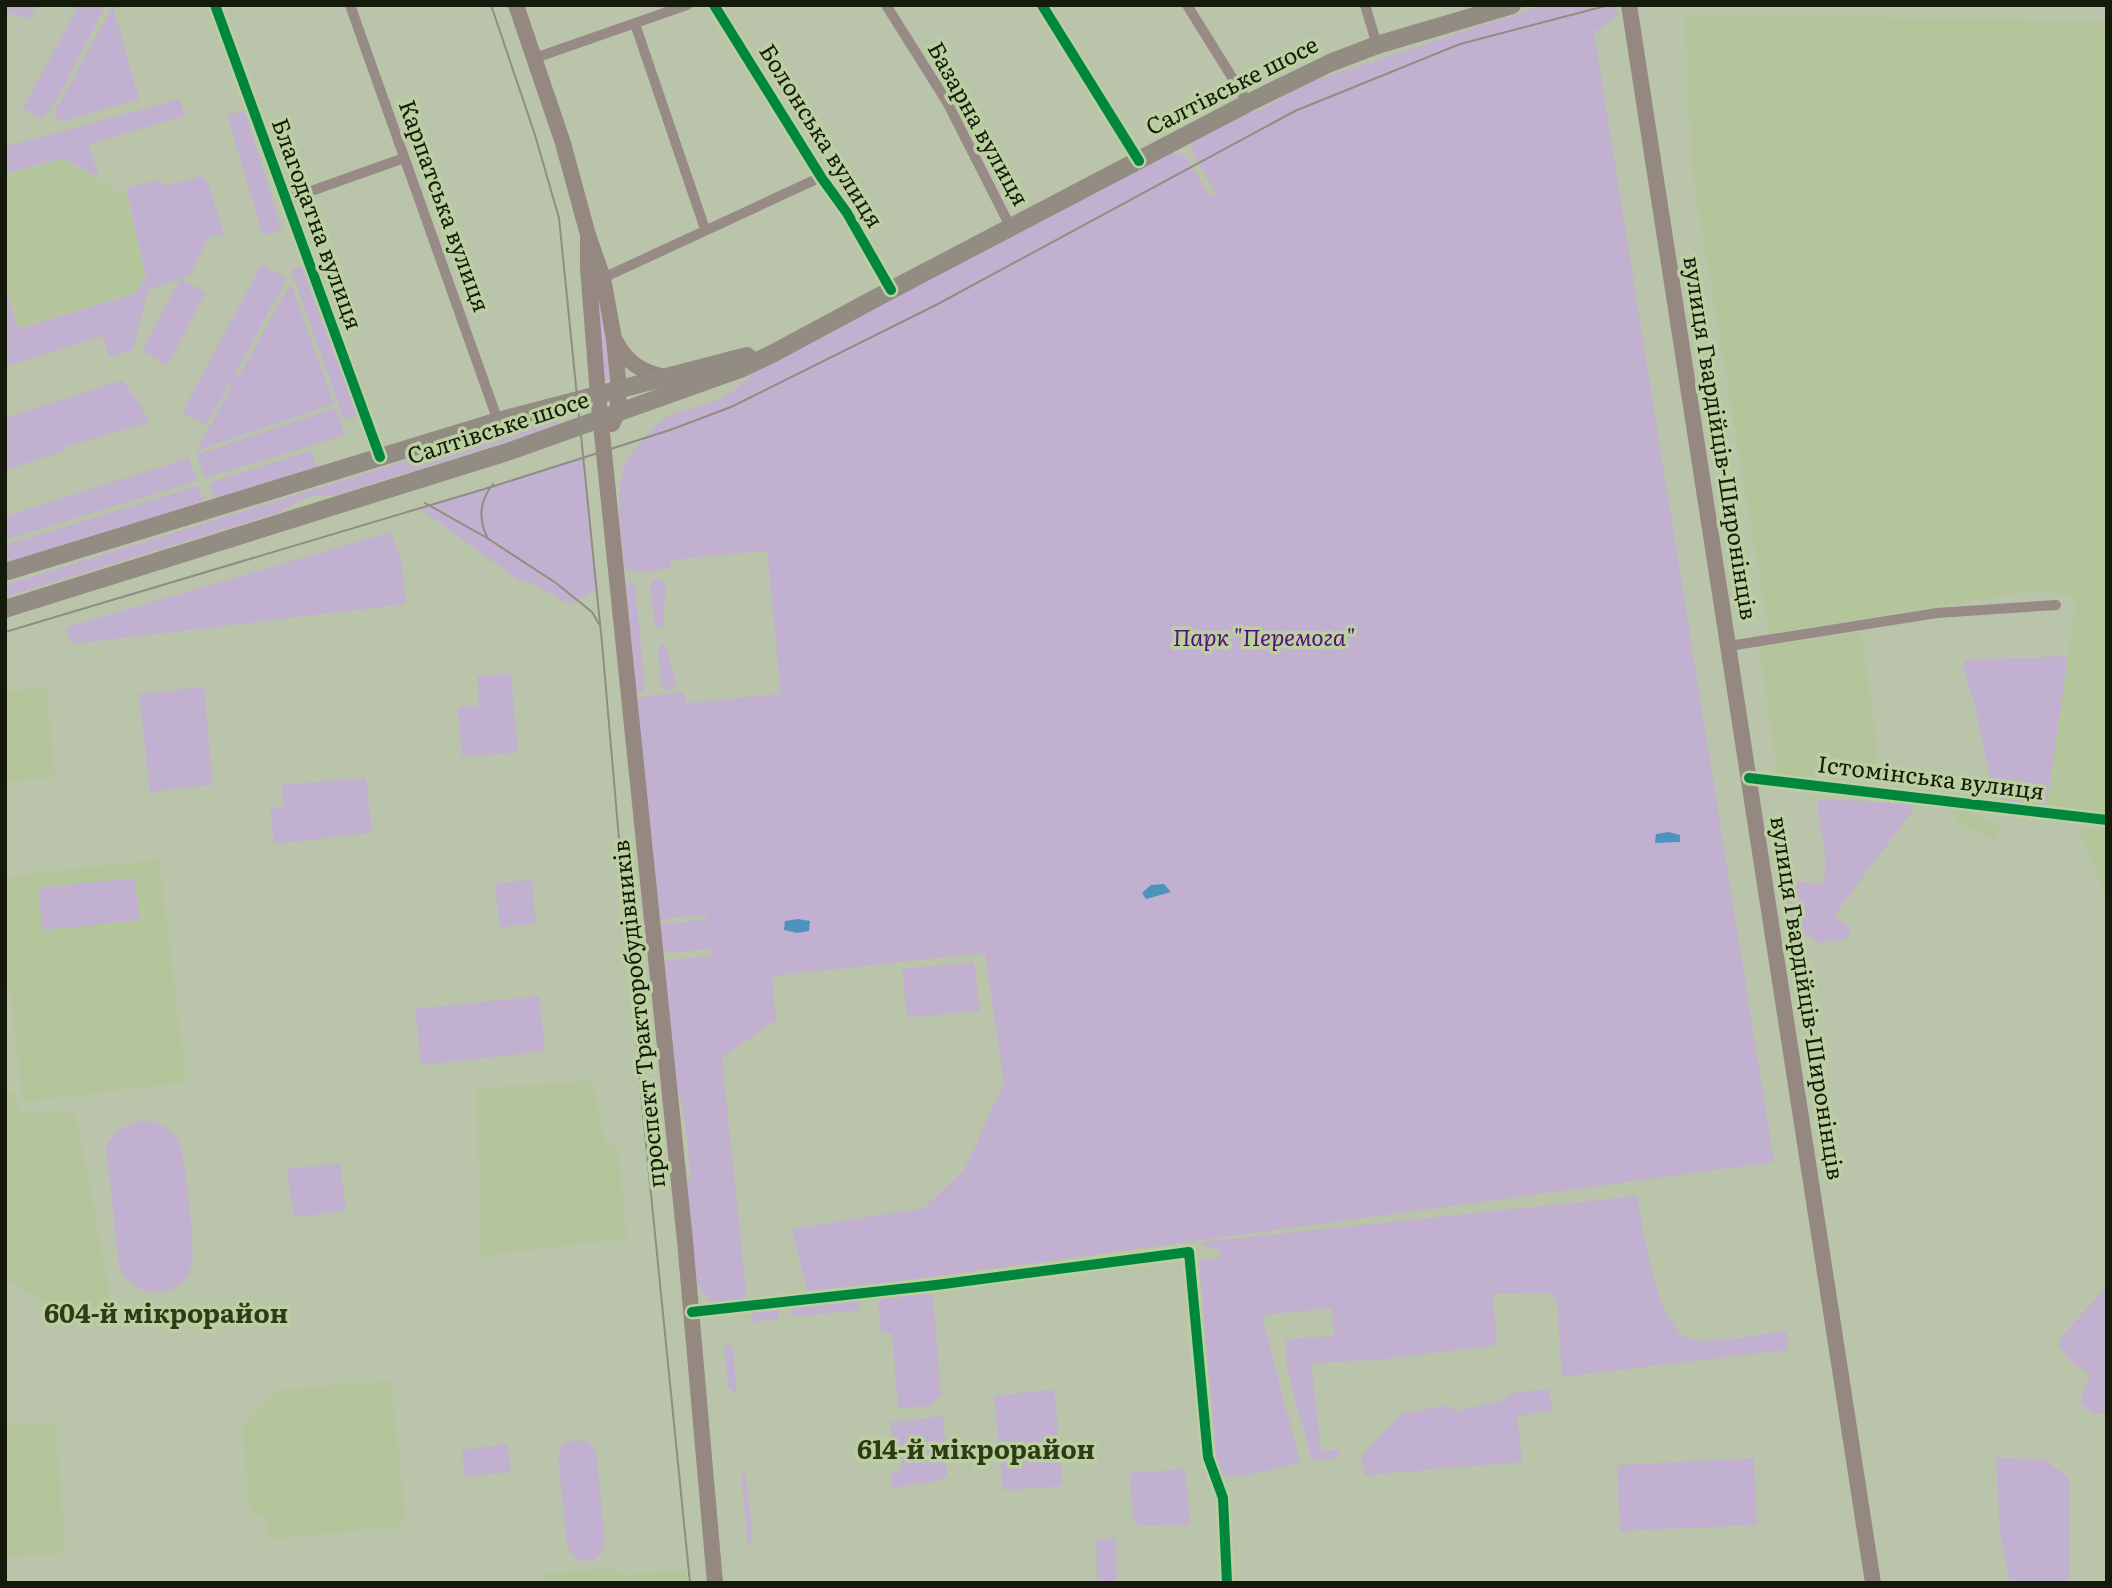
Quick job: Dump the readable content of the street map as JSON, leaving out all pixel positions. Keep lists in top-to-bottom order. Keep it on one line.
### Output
{"streets":{"main road":["Салтівське шосе","вулиця Гвардійців-Широнінців","проспект Тракторобудівників"],"street":["Базарна вулиця","Болонська вулиця","Карпатська вулиця","Благодатна вулиця","Істомінська вулиця"]},"crossings":[["Салтівське шосе","Базарна вулиця"],["Салтівське шосе","Болонська вулиця"],["Салтівське шосе","Карпатська вулиця"],["Салтівське шосе","Благодатна вулиця"],["Салтівське шосе","проспект Тракторобудівників"],["вулиця Гвардійців-Широнінців","Істомінська вулиця"]],"districts":["604-й мікрорайон","614-й мікрорайон"],"parks":["Парк \"Перемога\""]}
